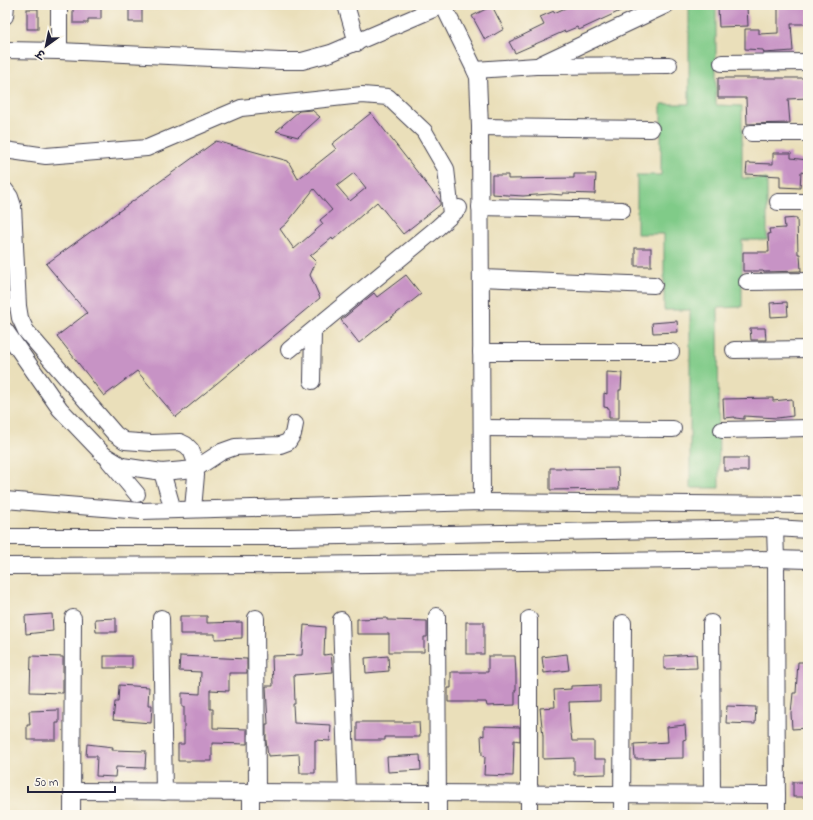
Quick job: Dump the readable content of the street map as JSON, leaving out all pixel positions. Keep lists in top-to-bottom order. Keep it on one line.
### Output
{"scale_bar":"50 m","north":"bottom left"}
